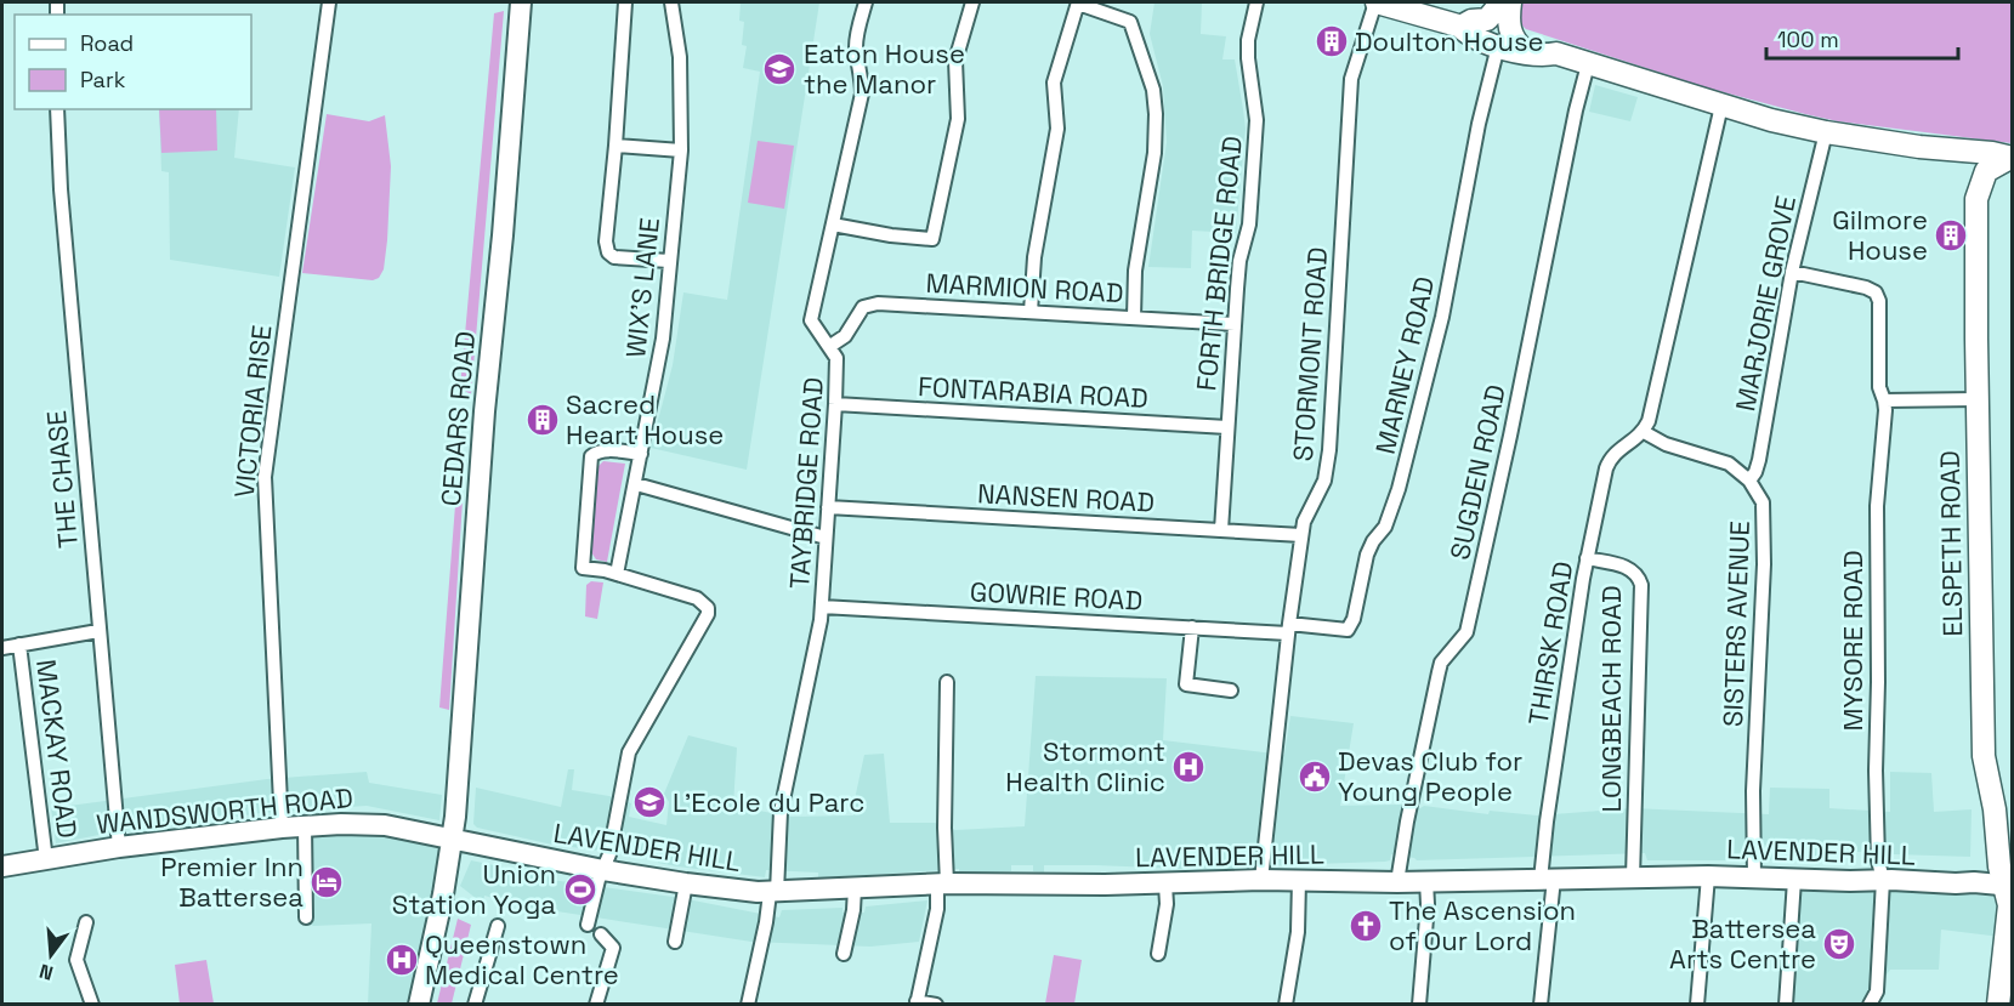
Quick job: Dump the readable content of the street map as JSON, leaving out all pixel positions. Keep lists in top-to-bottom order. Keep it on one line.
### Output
{"streets":{"highway":["ELSPETH ROAD"],"main road":["CEDARS ROAD","WANDSWORTH ROAD","LAVENDER HILL"],"street":["FORTH BRIDGE ROAD","WIX'S LANE","MARMION ROAD","MARJORIE GROVE","STORMONT ROAD","MARNEY ROAD","FONTARABIA ROAD","VICTORIA RISE","SUGDEN ROAD","THE CHASE","TAYBRIDGE ROAD","NANSEN ROAD","GOWRIE ROAD","SISTERS AVENUE","MYSORE ROAD","THIRSK ROAD","LONGBEACH ROAD","MACKAY ROAD"]},"crossings":[["FORTH BRIDGE ROAD","MARMION ROAD"],["FORTH BRIDGE ROAD","FONTARABIA ROAD"],["FORTH BRIDGE ROAD","NANSEN ROAD"],["MARMION ROAD","TAYBRIDGE ROAD"],["MARJORIE GROVE","SISTERS AVENUE"],["MARJORIE GROVE","MYSORE ROAD"],["STORMONT ROAD","MARNEY ROAD"],["STORMONT ROAD","NANSEN ROAD"],["STORMONT ROAD","GOWRIE ROAD"],["STORMONT ROAD","LAVENDER HILL"],["MARNEY ROAD","GOWRIE ROAD"],["FONTARABIA ROAD","TAYBRIDGE ROAD"],["VICTORIA RISE","WANDSWORTH ROAD"],["CEDARS ROAD","WANDSWORTH ROAD"],["CEDARS ROAD","LAVENDER HILL"],["SUGDEN ROAD","LAVENDER HILL"],["THE CHASE","WANDSWORTH ROAD"],["TAYBRIDGE ROAD","NANSEN ROAD"],["TAYBRIDGE ROAD","GOWRIE ROAD"],["TAYBRIDGE ROAD","LAVENDER HILL"],["ELSPETH ROAD","LAVENDER HILL"],["SISTERS AVENUE","THIRSK ROAD"],["SISTERS AVENUE","LAVENDER HILL"],["MYSORE ROAD","LAVENDER HILL"],["THIRSK ROAD","LONGBEACH ROAD"],["THIRSK ROAD","LAVENDER HILL"],["LONGBEACH ROAD","LAVENDER HILL"],["MACKAY ROAD","WANDSWORTH ROAD"],["WANDSWORTH ROAD","LAVENDER HILL"]],"places":{"building":["Doulton House","Gilmore House","Sacred Heart House"],"school or university":["Eaton House the Manor","L'Ecole du Parc"],"hospital":["Stormont Health Clinic","Queenstown Medical Centre"],"public building":["Devas Club for Young People"],"hotel":["Premier Inn Battersea"],"sports":["Union Station Yoga"],"church":["The Ascension of Our Lord"],"theatre":["Battersea Arts Centre"]},"legend":["Road","Park"],"scale_bar":"100 m","north":"bottom"}
